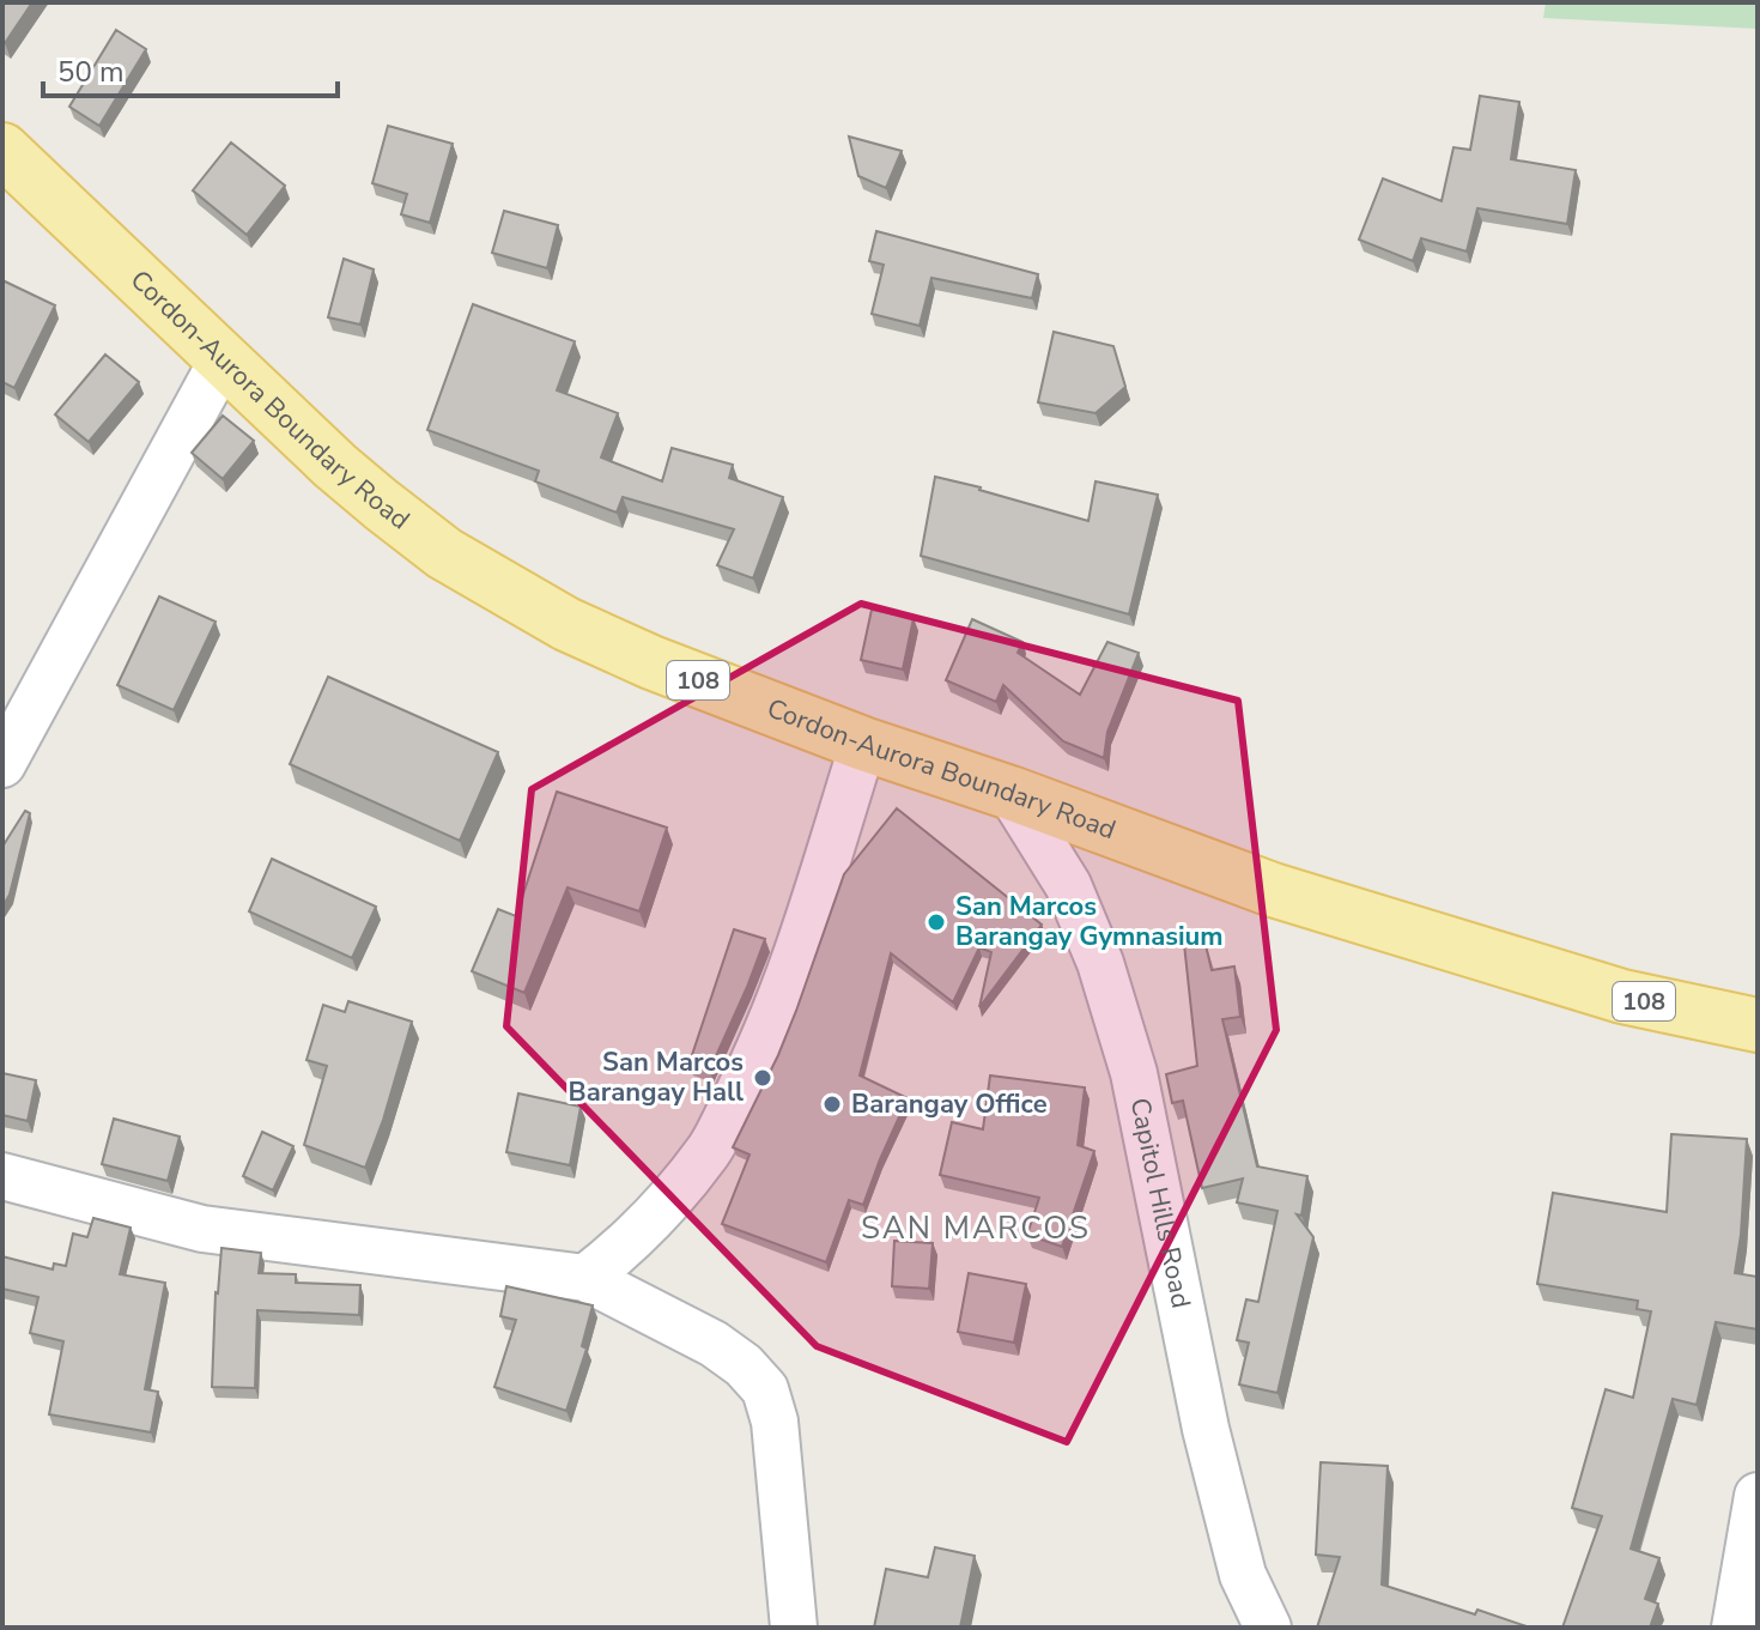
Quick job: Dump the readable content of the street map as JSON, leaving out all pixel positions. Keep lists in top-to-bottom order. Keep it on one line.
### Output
{"streets":{"main road":["Cordon-Aurora Boundary Road","108"],"street":["Capitol Hills Road"]},"crossings":[["Cordon-Aurora Boundary Road","Capitol Hills Road"]],"districts":["SAN MARCOS"],"places":["San Marcos Barangay Gymnasium","San Marcos Barangay Hall","Barangay Office"],"scale_bar":"50 m"}
